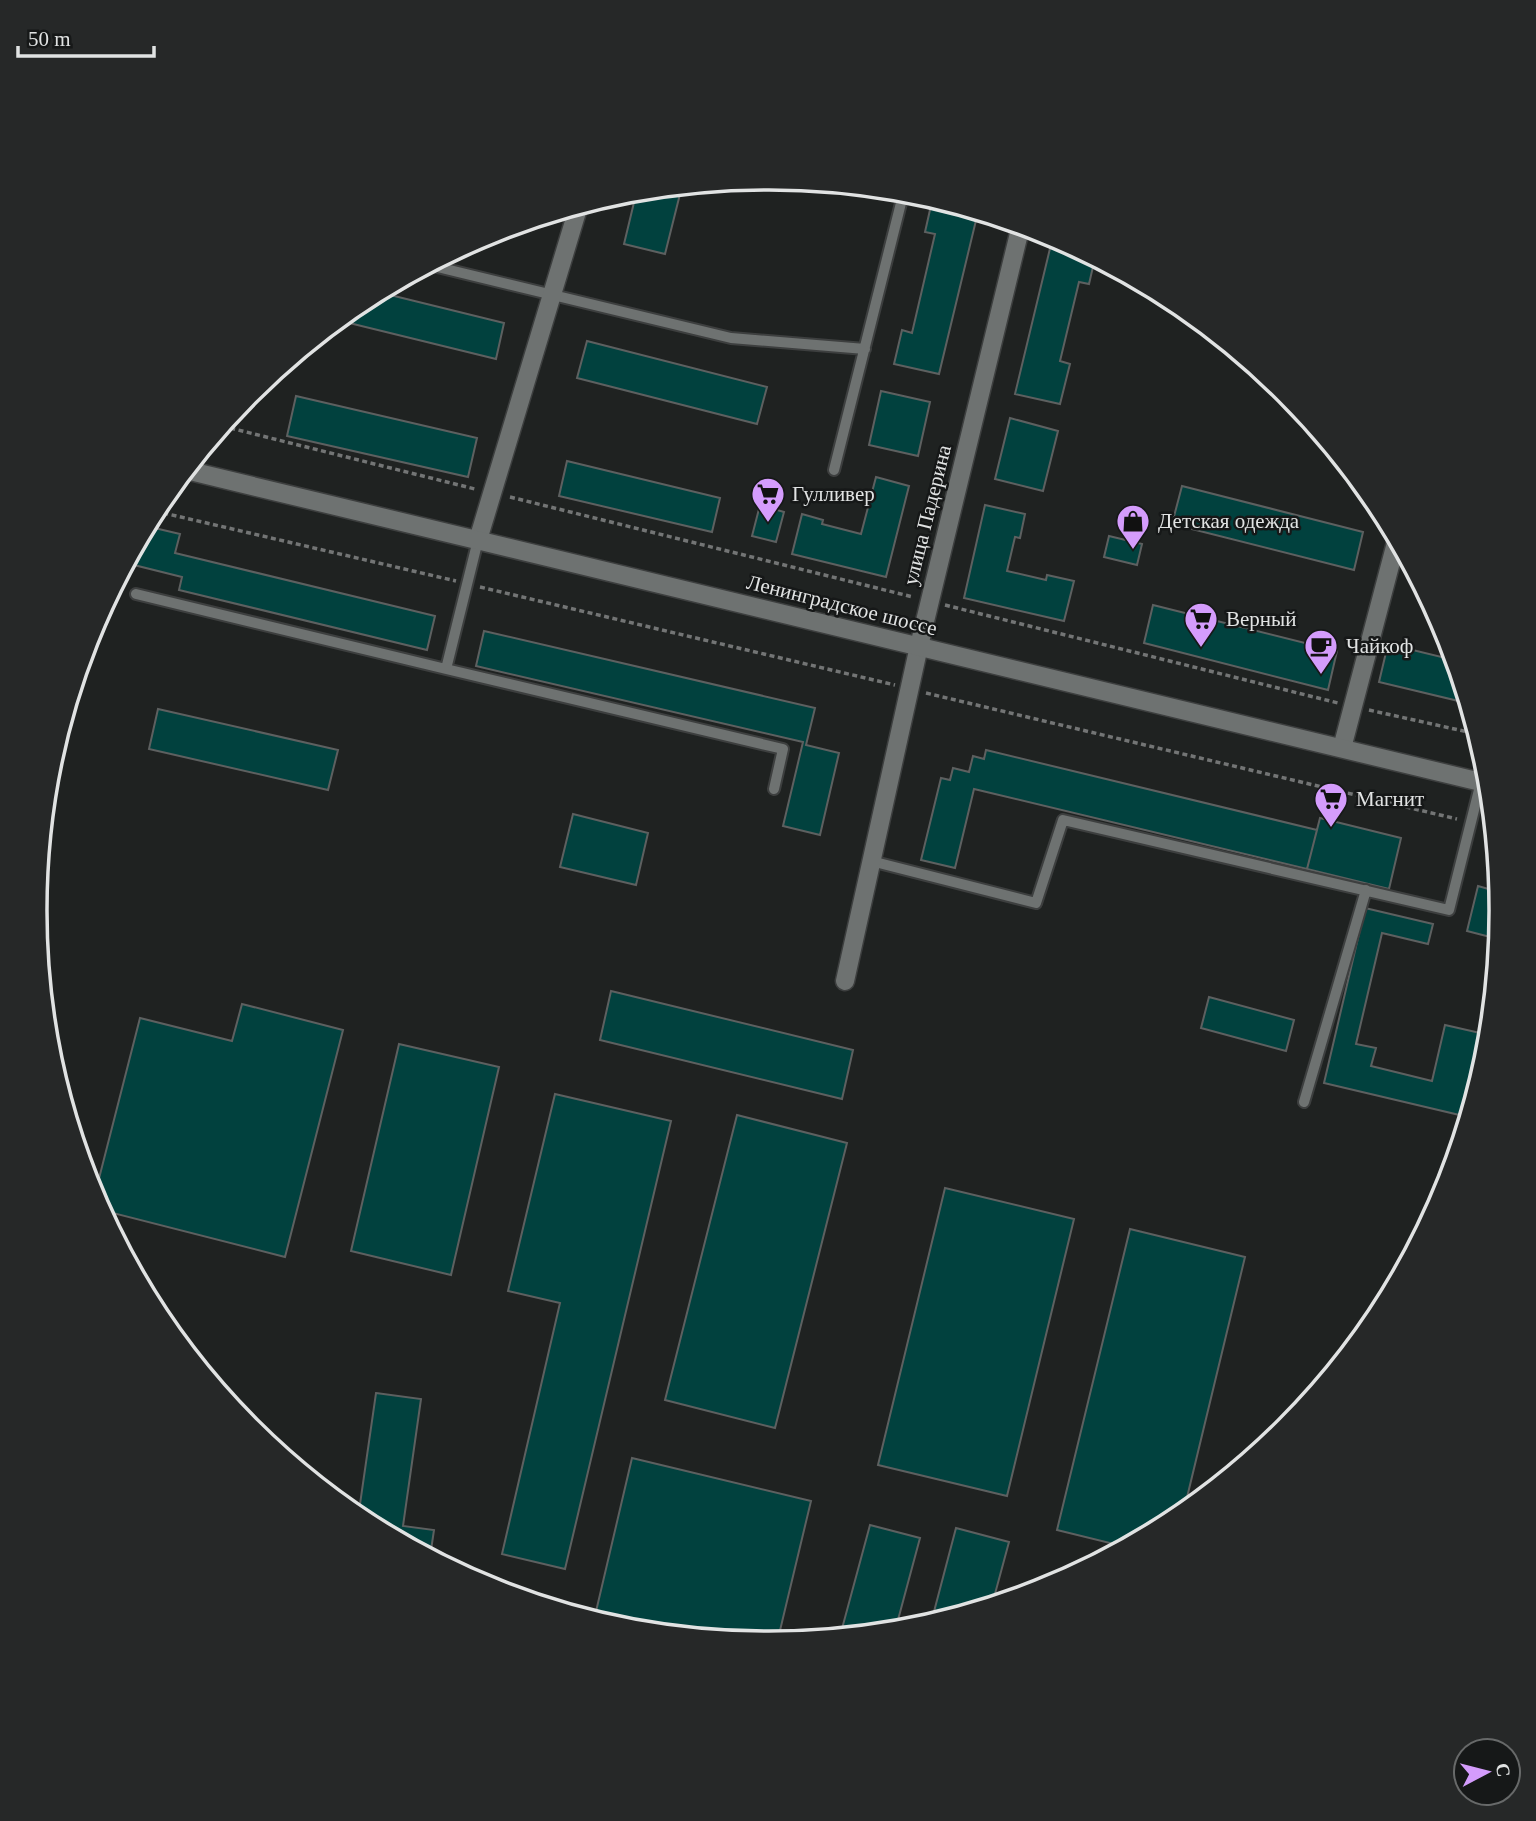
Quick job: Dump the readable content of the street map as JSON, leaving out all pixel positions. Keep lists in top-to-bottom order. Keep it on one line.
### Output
{"streets":{"street":["улица Падерина","Ленинградское шоссе"]},"crossings":[["улица Падерина","Ленинградское шоссе"]],"places":{"supermarket":["Гулливер","Верный","Магнит"],"shop":["Детская одежда"],"cafe":["Чайкоф"]},"scale_bar":"50 m","north":"right"}
